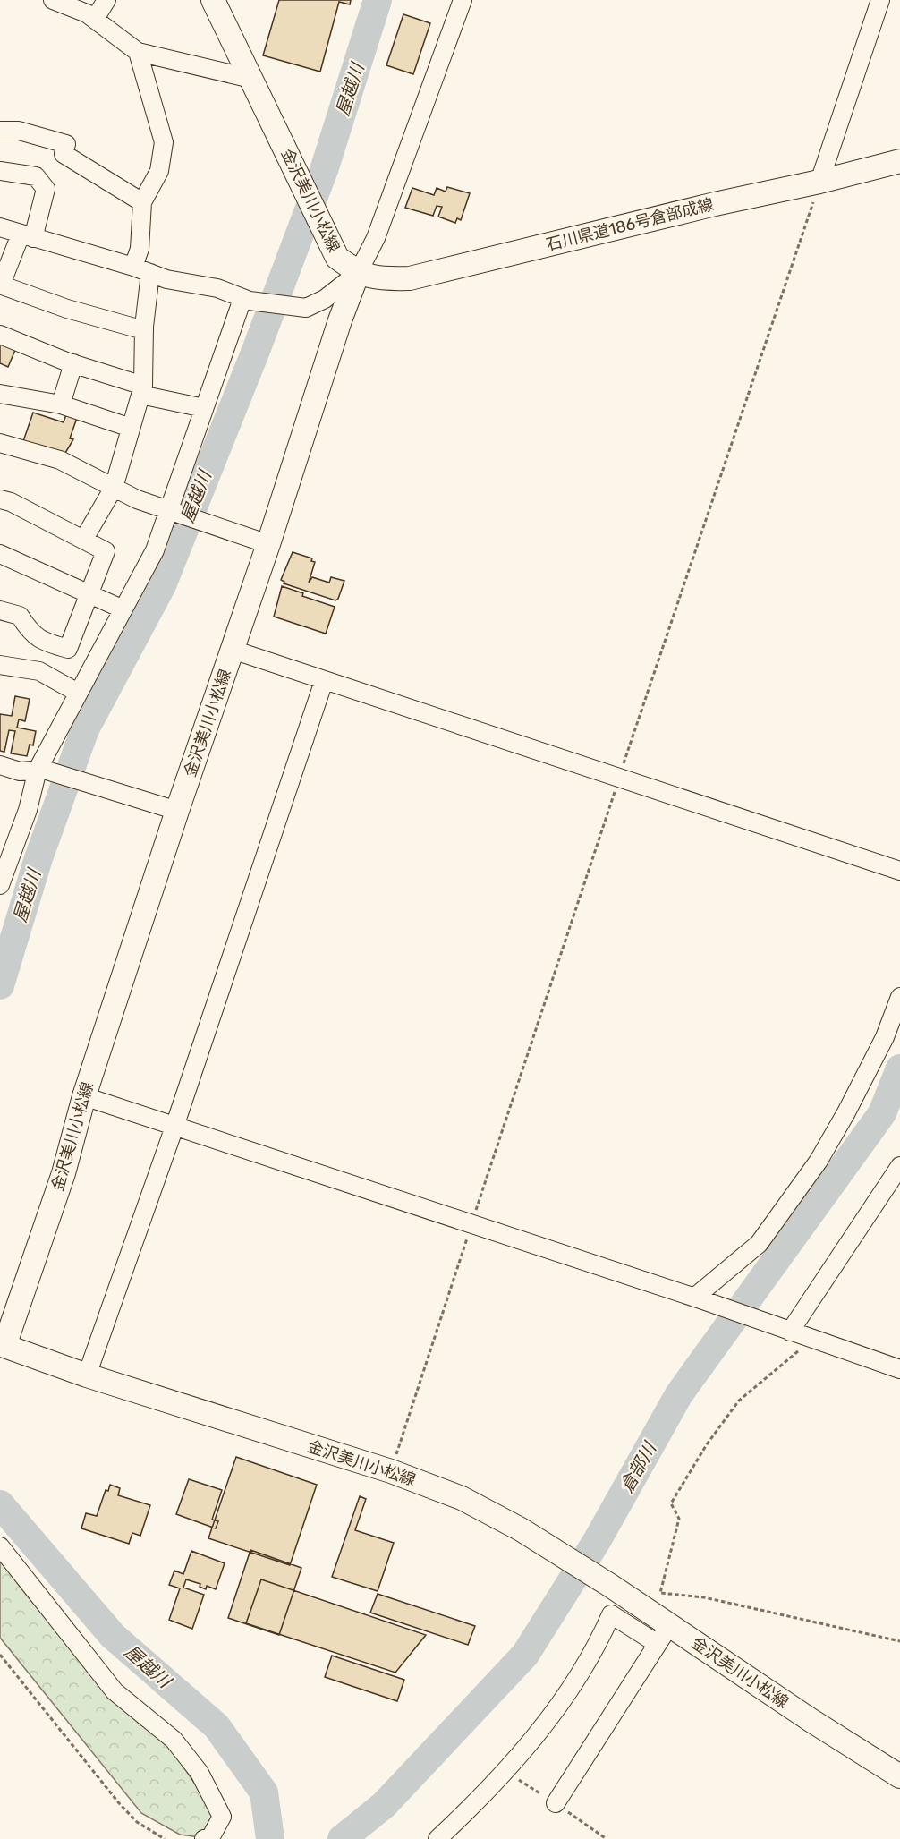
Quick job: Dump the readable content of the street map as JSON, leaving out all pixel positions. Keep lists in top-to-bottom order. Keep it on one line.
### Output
{"streets":{"main road":["金沢美川小松線","石川県道186号倉部成線"]},"crossings":[["金沢美川小松線","石川県道186号倉部成線"]],"water":["屋越川","倉部川"]}
